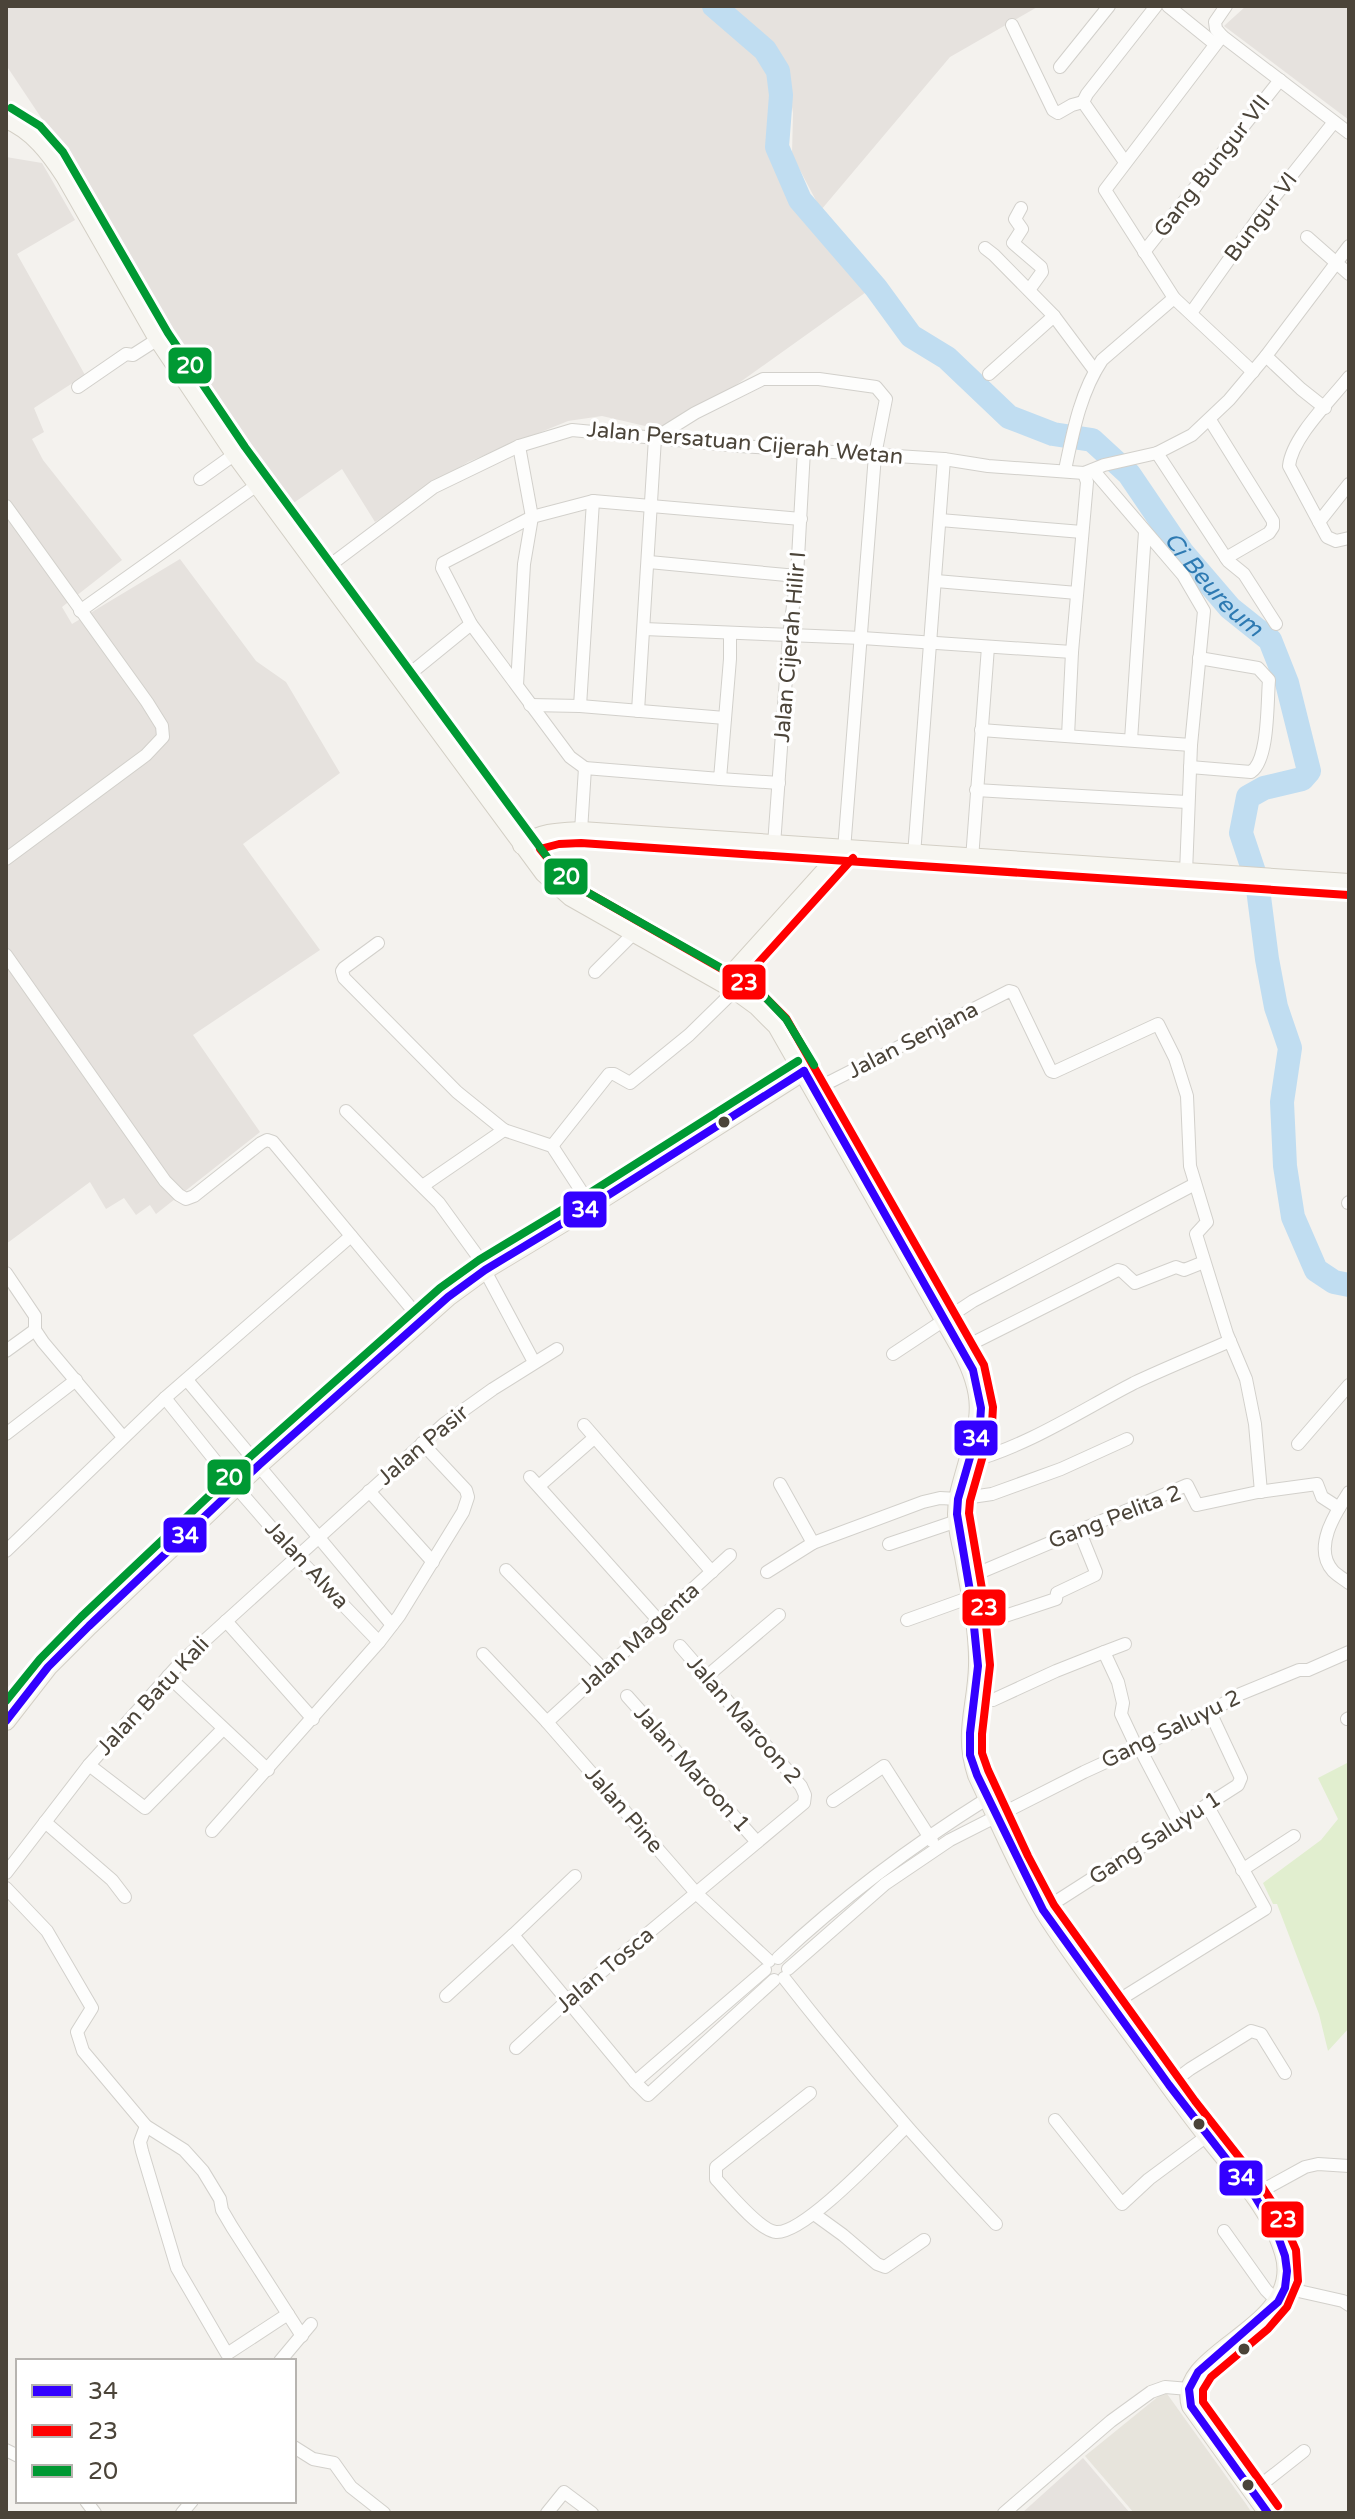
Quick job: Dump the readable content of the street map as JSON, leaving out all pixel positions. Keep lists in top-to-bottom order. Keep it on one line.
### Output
{"streets":{"street":["Gang Bungur VII","Bungur VI","Jalan Persatuan Cijerah Wetan","Jalan Cijerah Hilir I","Jalan Senjana","Jalan Pasir","Gang Pelita 2","Jalan Alwa","Jalan Magenta","Jalan Batu Kali","Jalan Maroon 2","Gang Saluyu 2","Jalan Maroon 1","Jalan Pine","Gang Saluyu 1","Jalan Tosca"]},"crossings":[["Jalan Persatuan Cijerah Wetan","Jalan Cijerah Hilir I"],["Jalan Pasir","Jalan Alwa"],["Jalan Pasir","Jalan Batu Kali"],["Jalan Alwa","Jalan Batu Kali"],["Jalan Magenta","Jalan Pine"],["Jalan Maroon 2","Jalan Tosca"],["Gang Saluyu 2","Gang Saluyu 1"],["Jalan Maroon 1","Jalan Tosca"],["Jalan Pine","Jalan Tosca"]],"water":["Ci Beureum"],"lines":["transit line 20","transit line 23","transit line 34"],"legend":["34","23","20"]}
